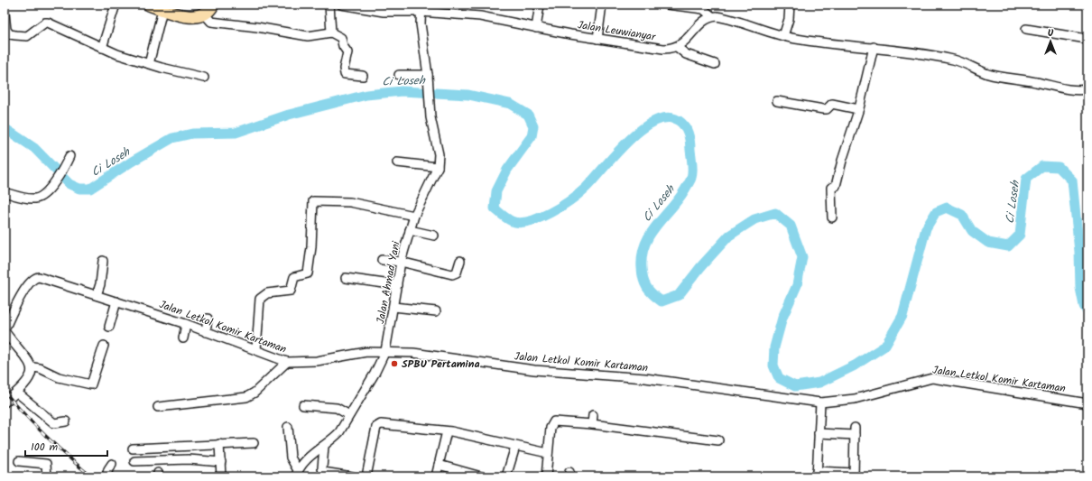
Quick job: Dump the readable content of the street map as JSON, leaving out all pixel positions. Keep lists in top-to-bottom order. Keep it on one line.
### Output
{"streets":{"street":["Jalan Leuwianyar","Jalan Ahmad Yani","Jalan Letkol Komir Kartaman"]},"crossings":[["Jalan Leuwianyar","Jalan Ahmad Yani"],["Jalan Ahmad Yani","Jalan Letkol Komir Kartaman"]],"water":["Ci Loseh"],"places":["SPBU Pertamina"],"scale_bar":"100 m","north":"top"}
